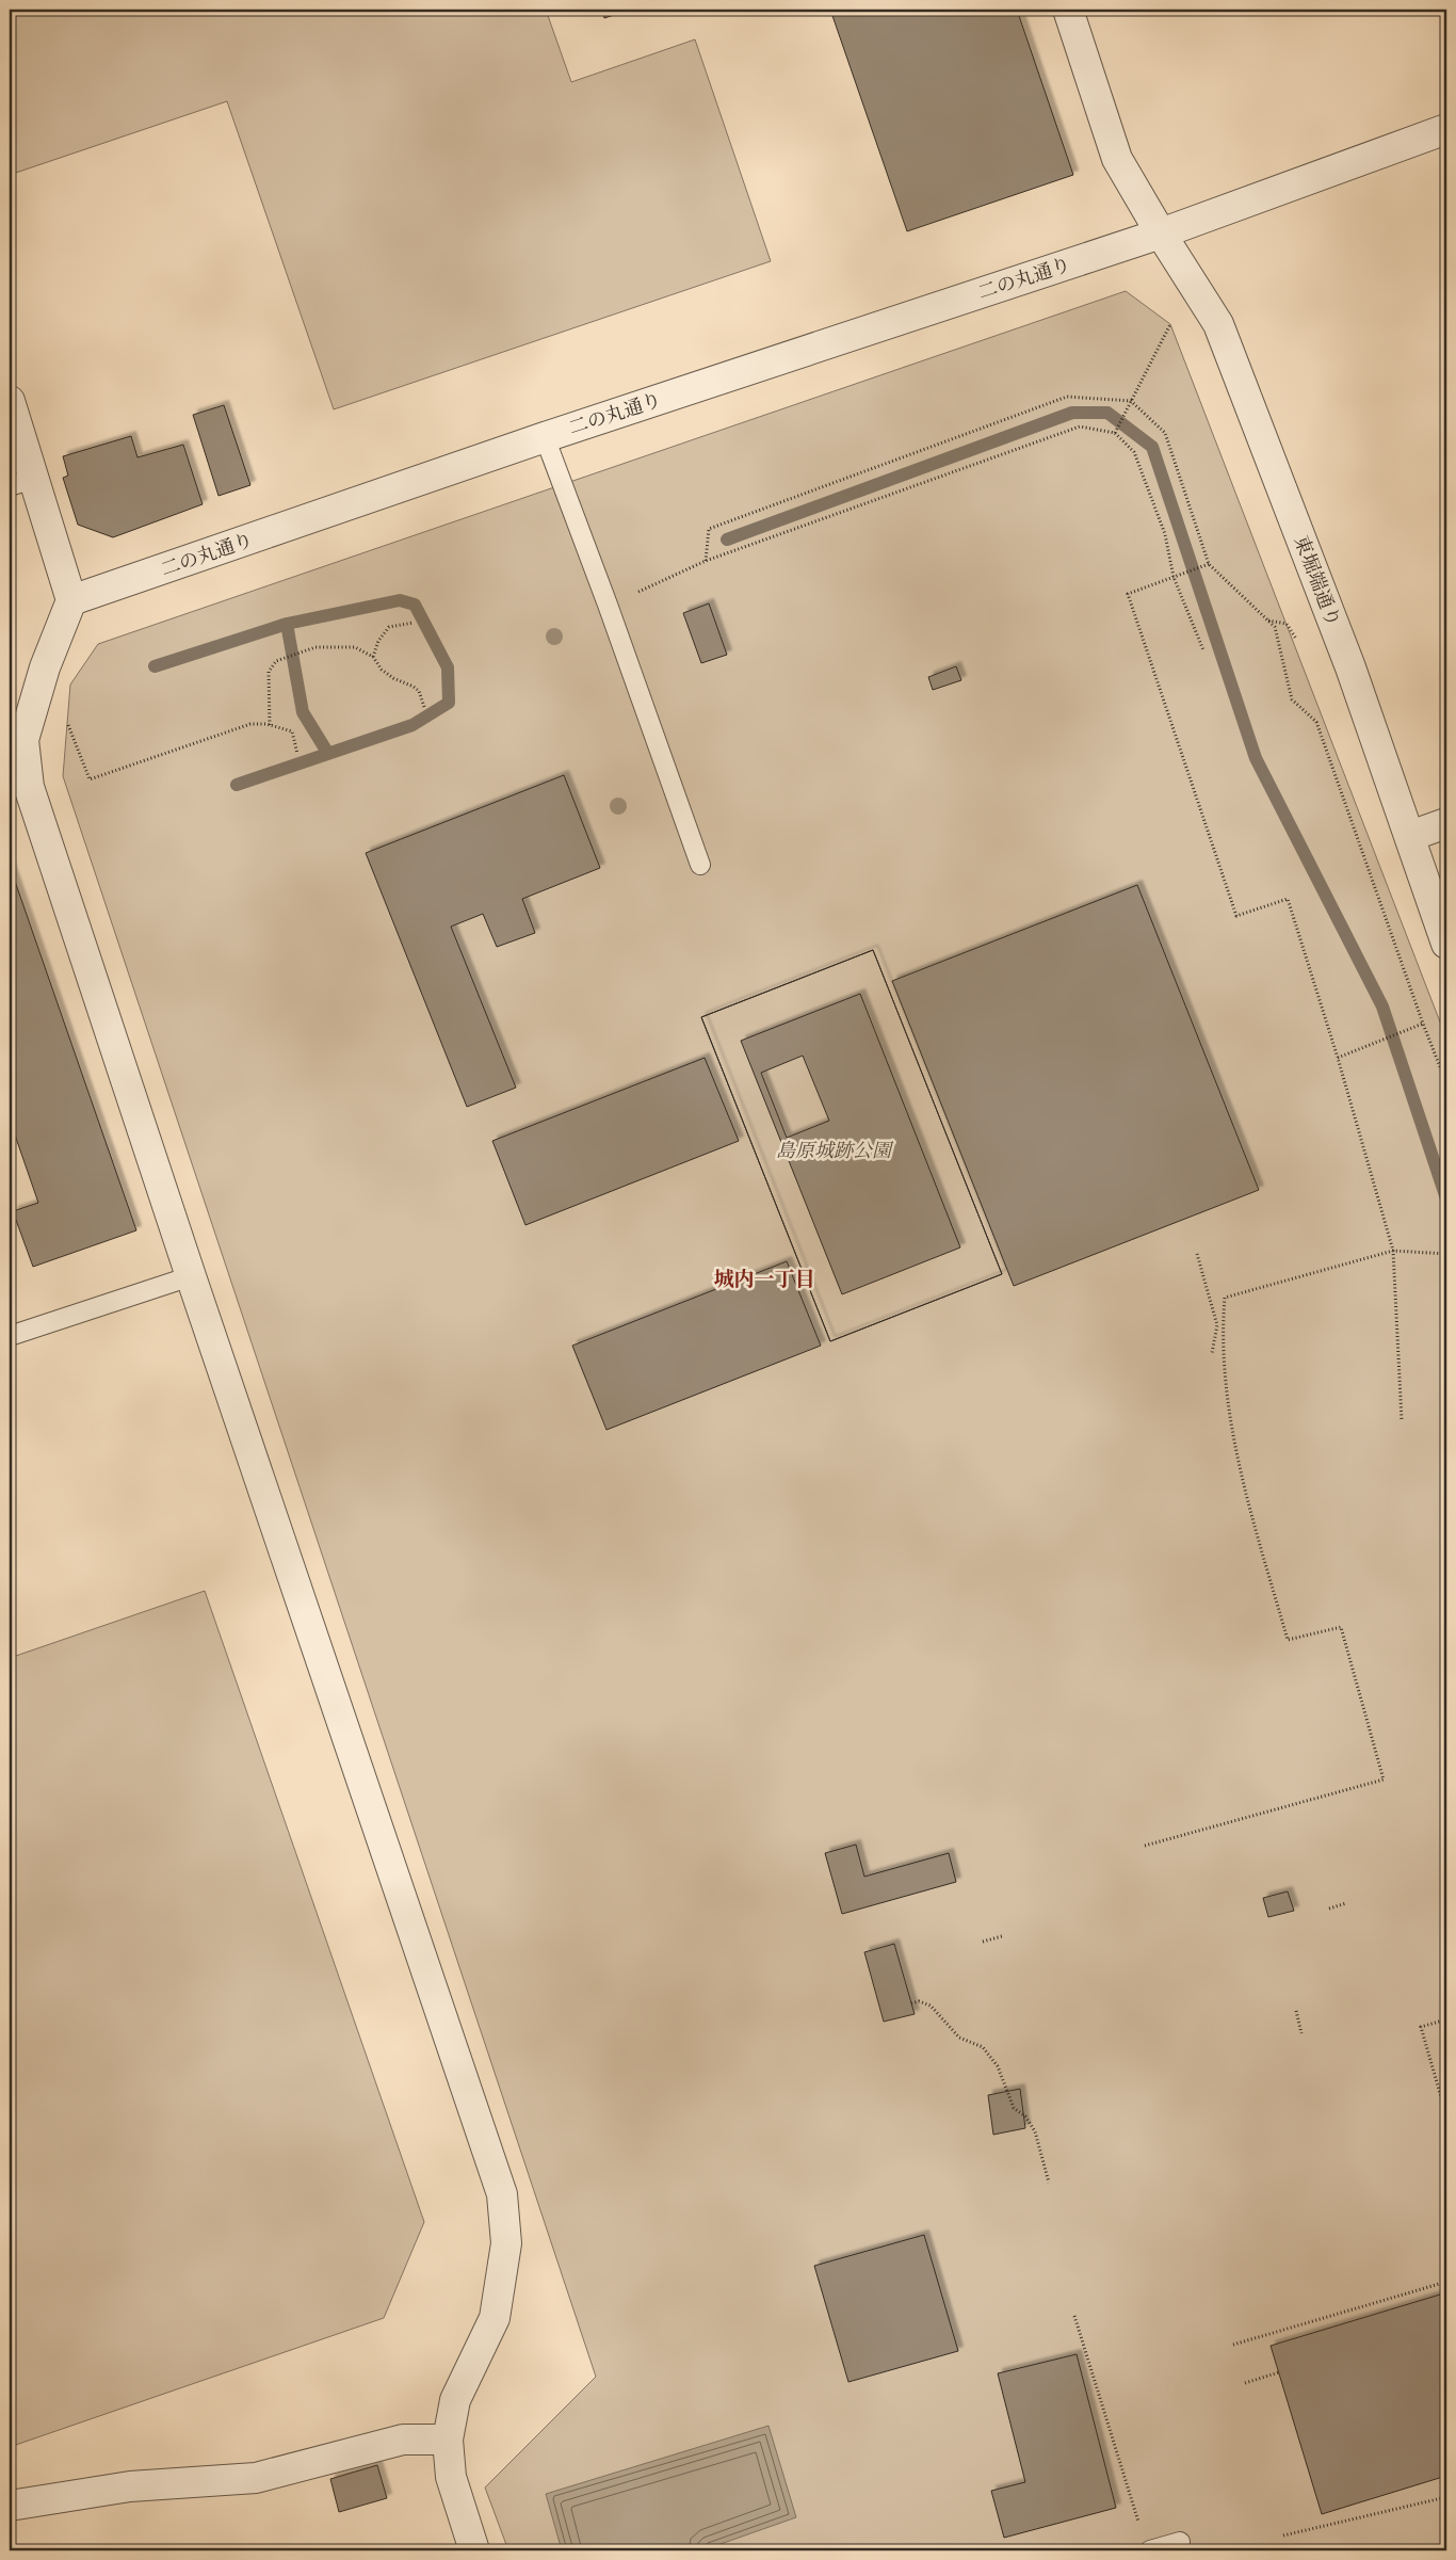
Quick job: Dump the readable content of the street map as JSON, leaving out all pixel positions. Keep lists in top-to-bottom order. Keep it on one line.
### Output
{"streets":{"street":["二の丸通り","東堀端通り"]},"crossings":[["二の丸通り","東堀端通り"]],"districts":["城内一丁目"],"parks":["島原城跡公園"]}
